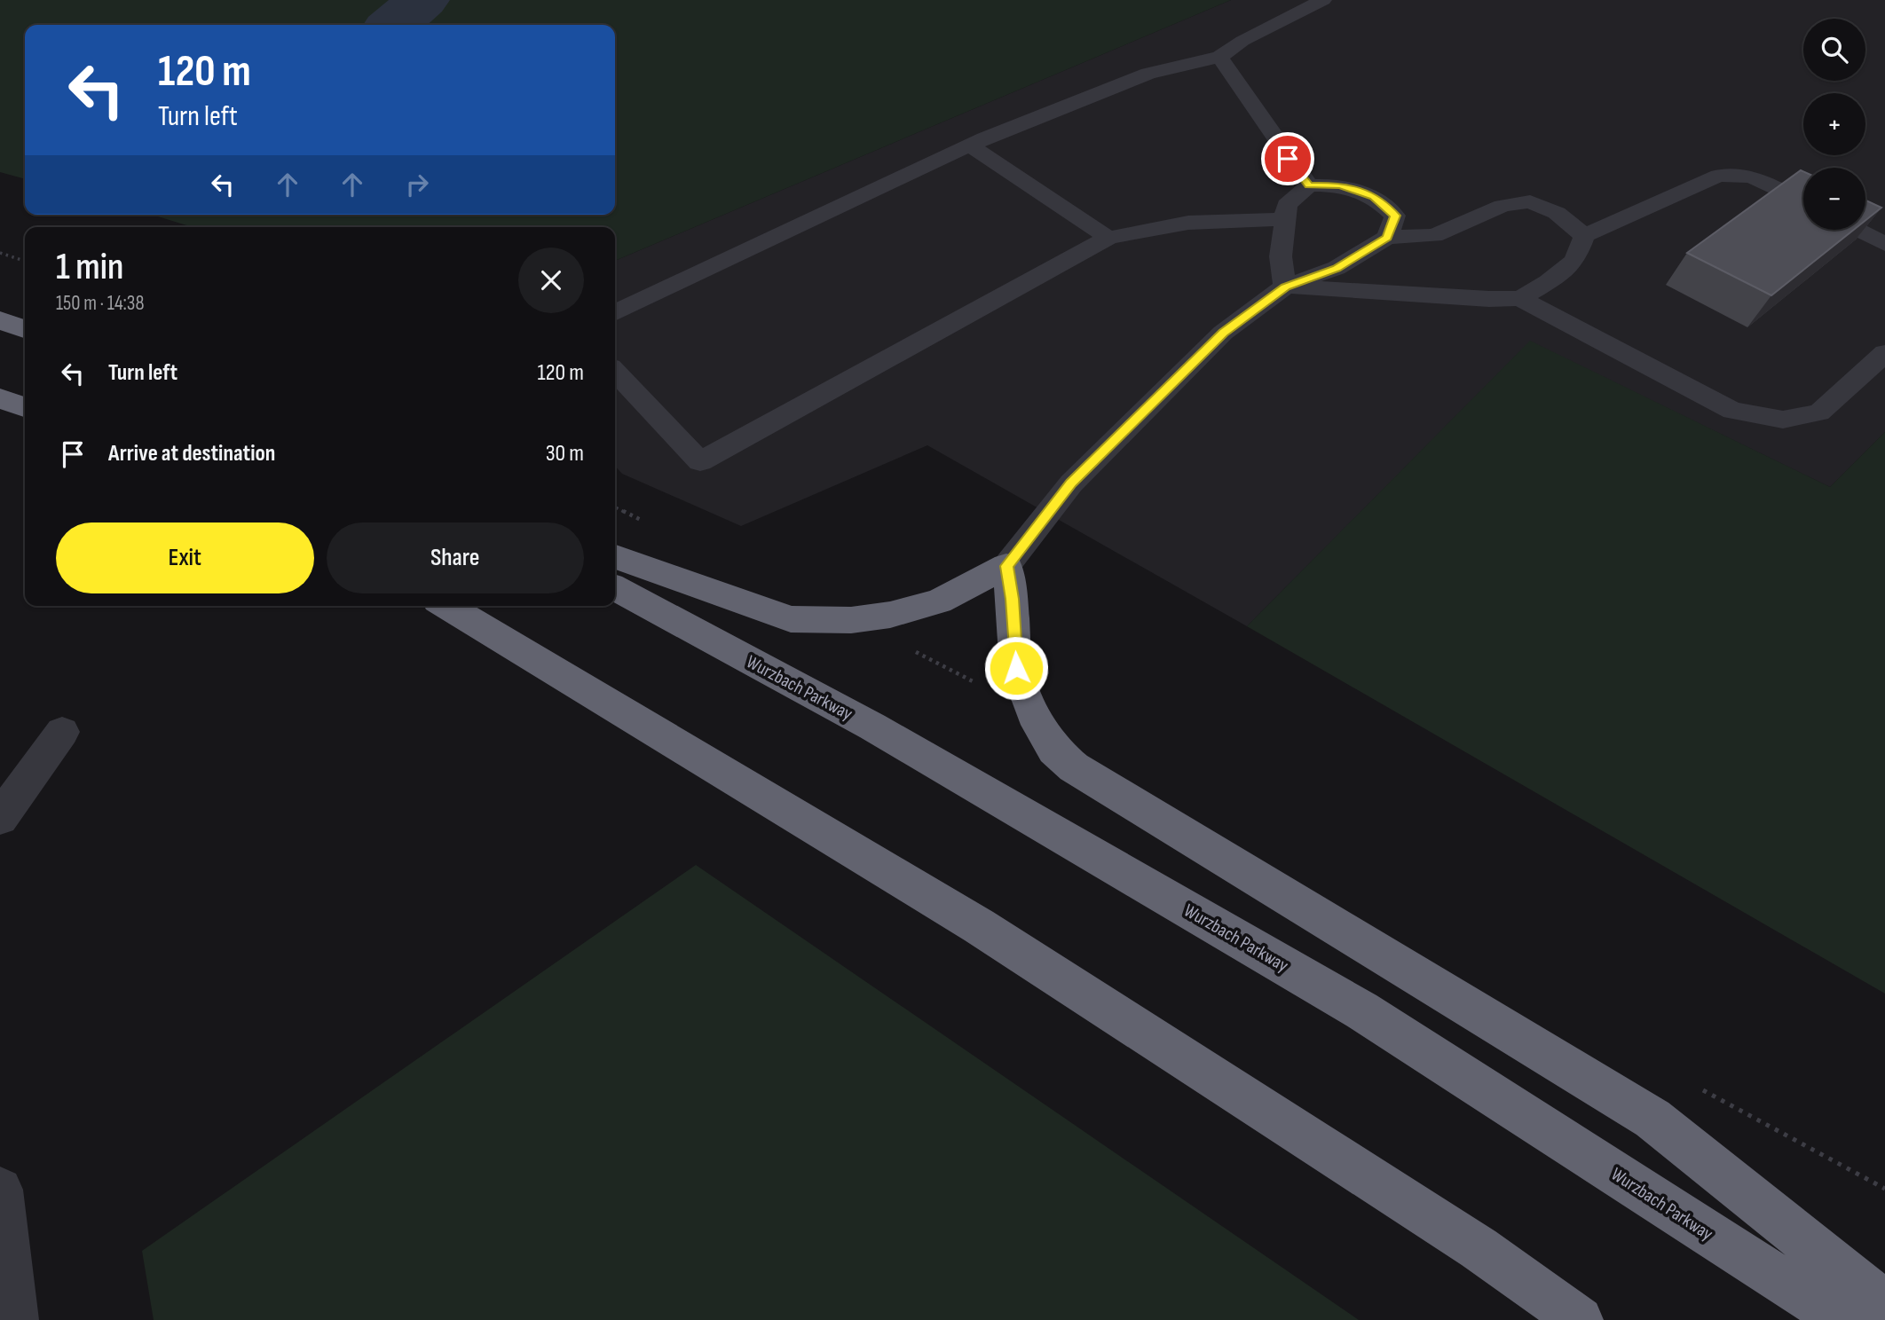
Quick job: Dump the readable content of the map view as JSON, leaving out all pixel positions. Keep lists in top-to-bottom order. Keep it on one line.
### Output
{"streets":{"highway":["Wurzbach Parkway"]},"page":{"map_buttons":["+","−"],"turn":["120 m","Turn left"],"heading":["1 min","150 m · 14:38"],"list":[{"name":"Turn left","value":"120 m"},{"name":"Arrive at destination","value":"30 m"}],"buttons":["Exit","Share"]}}
